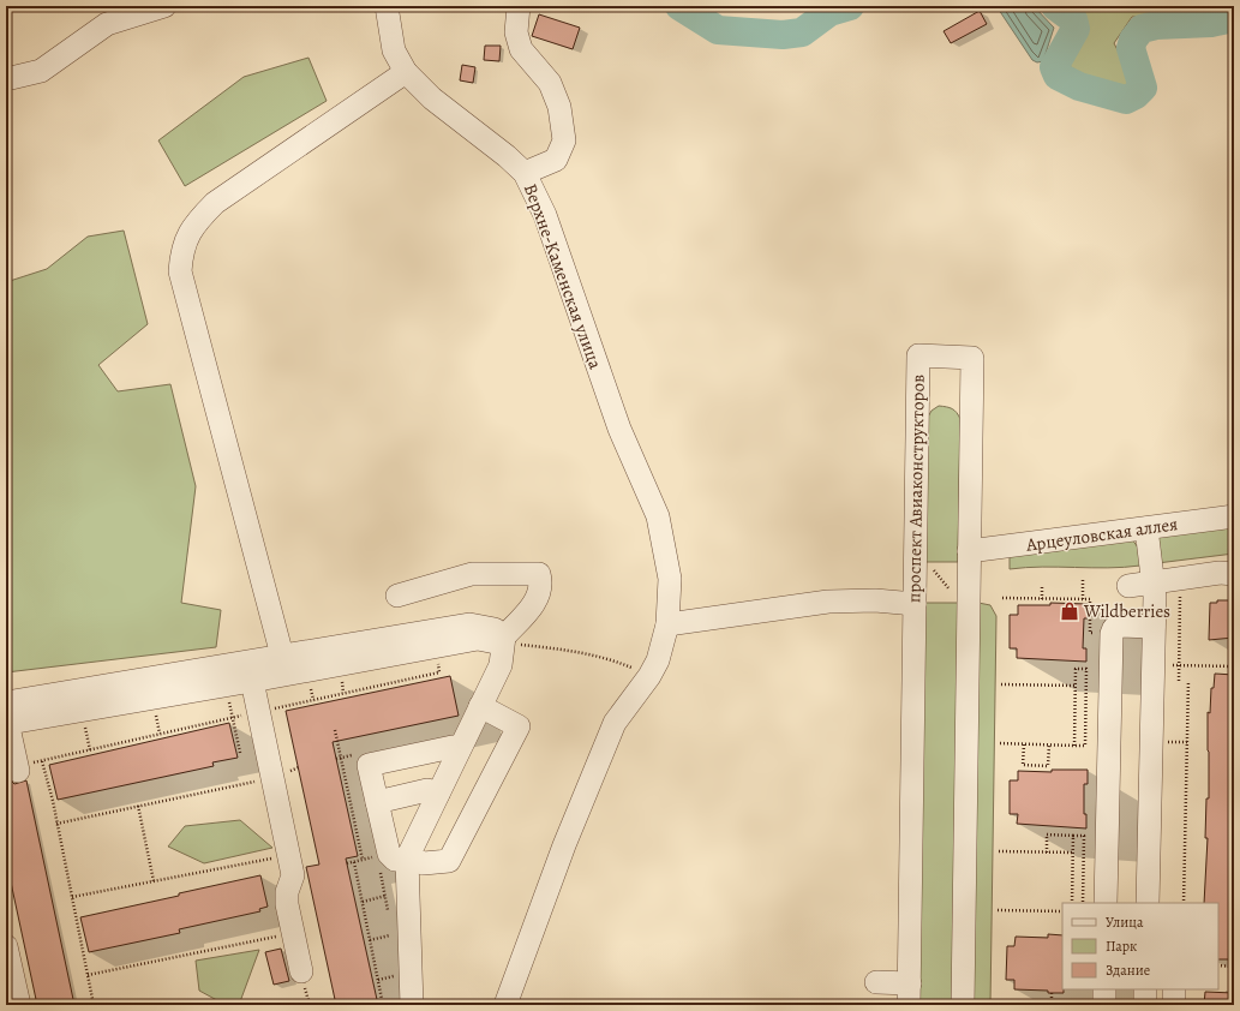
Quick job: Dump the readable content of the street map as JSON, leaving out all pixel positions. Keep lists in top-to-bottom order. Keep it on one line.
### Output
{"streets":{"street":["Верхне-Каменская улица","проспект Авиаконструкторов","Арцеуловская аллея"]},"crossings":[["проспект Авиаконструкторов","Арцеуловская аллея"]],"places":{"shop":["Wildberries"]},"legend":["Улица","Парк","Здание"]}
